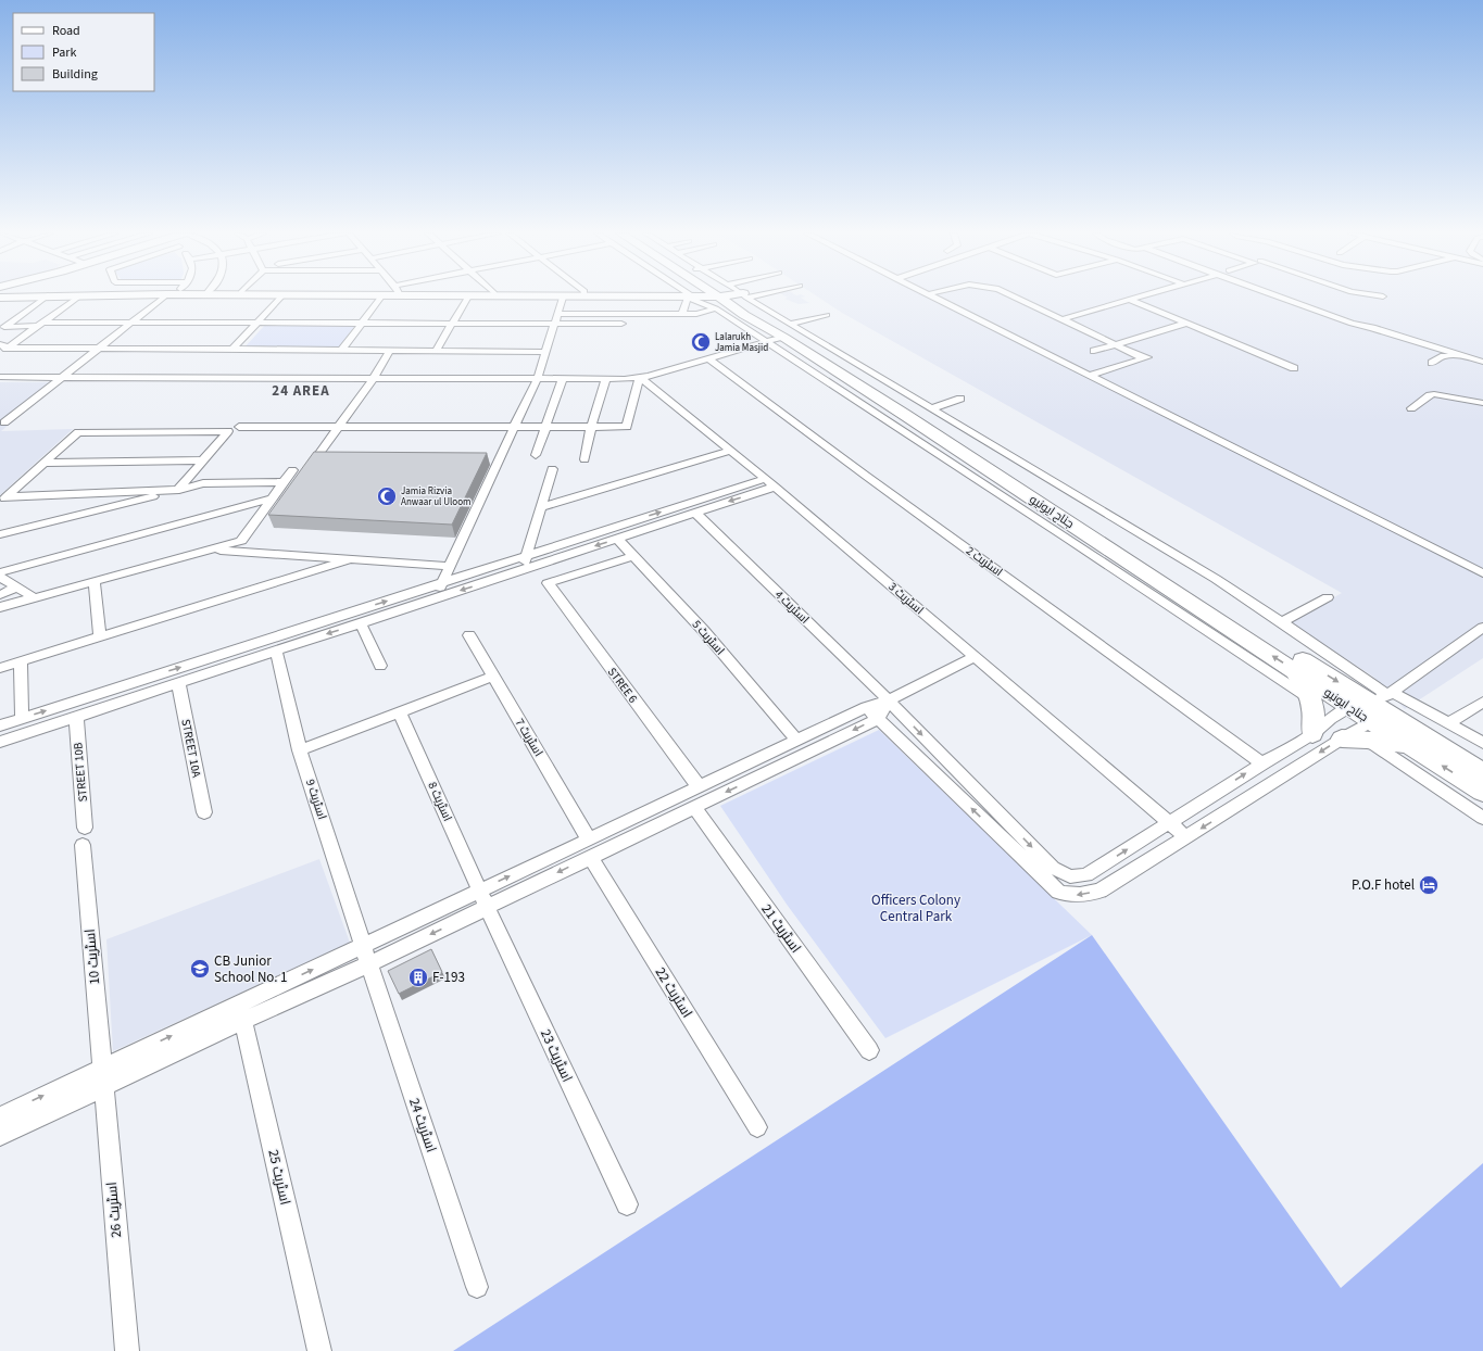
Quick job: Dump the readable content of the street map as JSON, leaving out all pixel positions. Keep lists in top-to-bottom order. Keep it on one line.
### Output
{"streets":{"main road":["جناح ایونیو"],"street":["اسٹریٹ 2","اسٹریٹ 3","اسٹریٹ 4","اسٹریٹ 5","STREE 6","اسٹریٹ 7","STREET 10A","STREET 10B","اسٹریٹ 9","اسٹریٹ 8","اسٹریٹ 21","اسٹریٹ 10","اسٹریٹ 22","اسٹریٹ 23","اسٹریٹ 24","اسٹریٹ 25","اسٹریٹ 26"]},"crossings":[["جناح ایونیو","اسٹریٹ 4"],["اسٹریٹ 2","اسٹریٹ 4"],["اسٹریٹ 3","اسٹریٹ 4"],["اسٹریٹ 5","STREE 6"],["اسٹریٹ 7","اسٹریٹ 22"],["STREET 10B","اسٹریٹ 10"],["اسٹریٹ 9","اسٹریٹ 24"],["اسٹریٹ 8","اسٹریٹ 23"],["اسٹریٹ 10","اسٹریٹ 26"]],"districts":["24 AREA"],"parks":["Officers Colony Central Park"],"places":{"mosque":["Lalarukh Jamia Masjid","Jamia Rizvia Anwaar ul Uloom"],"hotel":["P.O.F hotel"],"school or university":["CB Junior School No. 1"],"building":["F-193"]},"legend":["Road","Park","Building"]}
